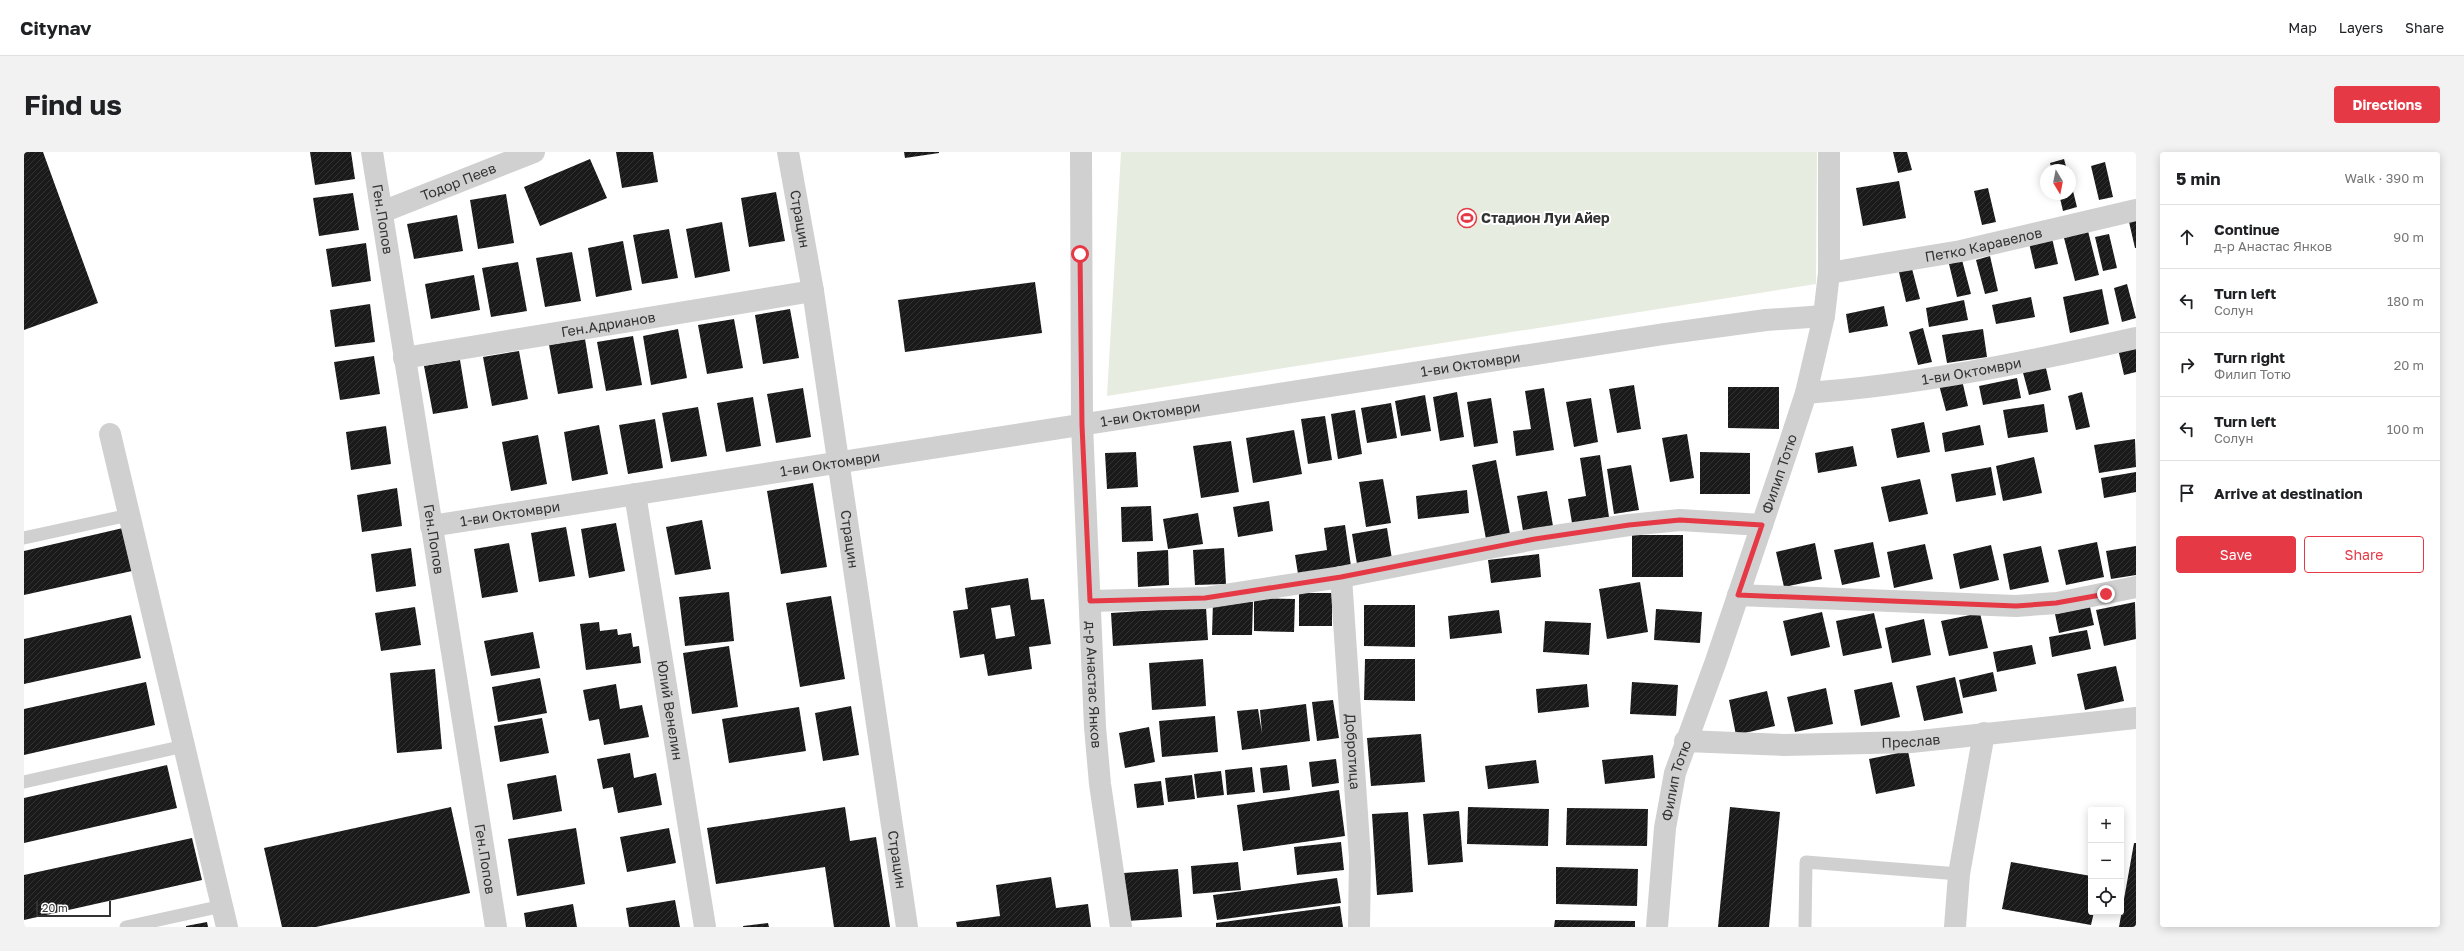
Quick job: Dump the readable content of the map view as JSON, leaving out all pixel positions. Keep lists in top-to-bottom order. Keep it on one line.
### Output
{"streets":{"street":["Тодор Пеев","Страцин","Ген.Попов","Петко Каравелов","Ген.Адрианов","1-ви Октомври","Филип Тотю","д-р Анастас Янков","Юлий Венелин","Преслав","Добротица"]},"crossings":[["Тодор Пеев","Ген.Попов"],["Страцин","Ген.Адрианов"],["Страцин","1-ви Октомври"],["Ген.Попов","Ген.Адрианов"],["Ген.Попов","1-ви Октомври"],["Петко Каравелов","Филип Тотю"],["1-ви Октомври","Филип Тотю"],["1-ви Октомври","д-р Анастас Янков"],["1-ви Октомври","Юлий Венелин"],["Филип Тотю","Преслав"]],"places":{"sports":["Стадион Луи Айер"]},"scale_bar":"20 m","north":"bottom","page":{"header":"Citynav","nav":["Map","Layers","Share"],"buttons":["Directions",["Save","Share"]],"title":"Find us","heading":["5 min","Walk · 390 m"],"list":[["Continue","д-р Анастас Янков","90 m"],["Turn left","Солун","180 m"],["Turn right","Филип Тотю","20 m"],["Turn left","Солун","100 m"],"Arrive at destination"],"map_buttons":["+","−"],"scale":"20 m"}}
